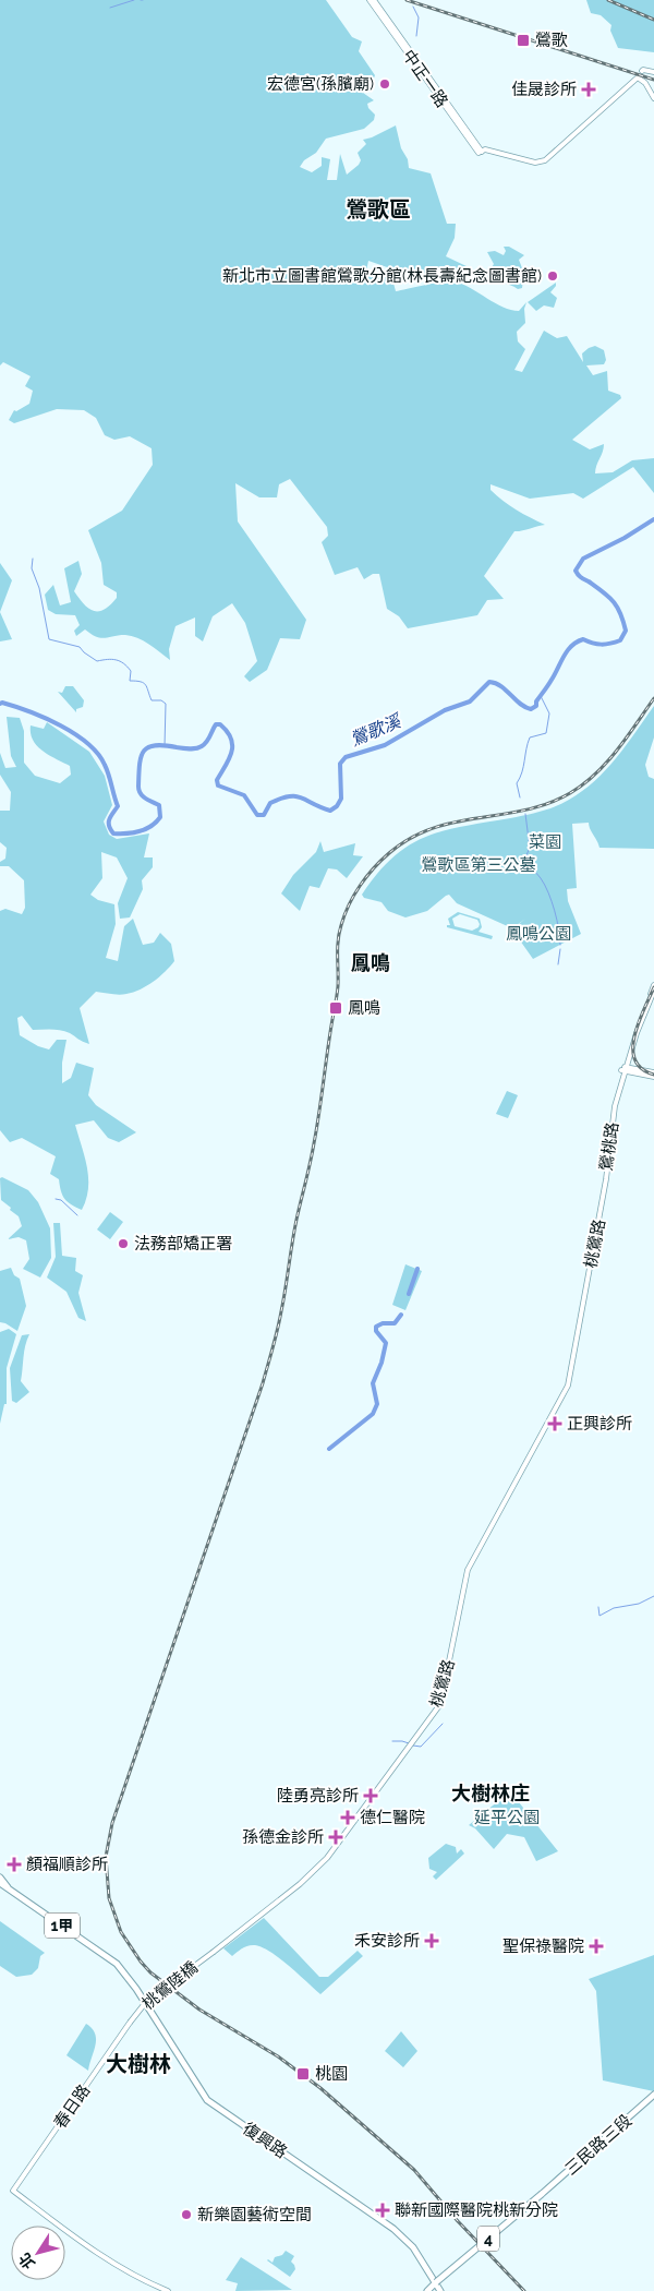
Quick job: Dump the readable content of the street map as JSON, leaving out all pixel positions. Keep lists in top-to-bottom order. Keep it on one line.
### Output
{"streets":{"main road":["中正一路","鶯桃路","桃鶯路","1甲","桃鶯陸橋","春日路","復興路","三民路三段","4"]},"crossings":[["鶯桃路","桃鶯路"],["桃鶯路","桃鶯陸橋"],["1甲","復興路"],["桃鶯陸橋","春日路"],["復興路","三民路三段"],["復興路","4"],["三民路三段","4"]],"districts":["鶯歌區","鳳鳴","大樹林庄","大樹林"],"water":["鶯歌溪"],"parks":["菜園","鶯歌區第三公墓","鳳鳴公園","延平公園"],"places":{"transit":["鶯歌","鳳鳴","桃園"],"other":["宏德宮(孫臏廟)","新北市立圖書館鶯歌分館(林長壽紀念圖書館)","法務部矯正署","新樂園藝術空間"],"health":["佳晟診所","正興診所","陸勇亮診所","德仁醫院","孫德金診所","顏福順診所","禾安診所","聖保祿醫院","聯新國際醫院桃新分院"]},"north":"bottom left"}
